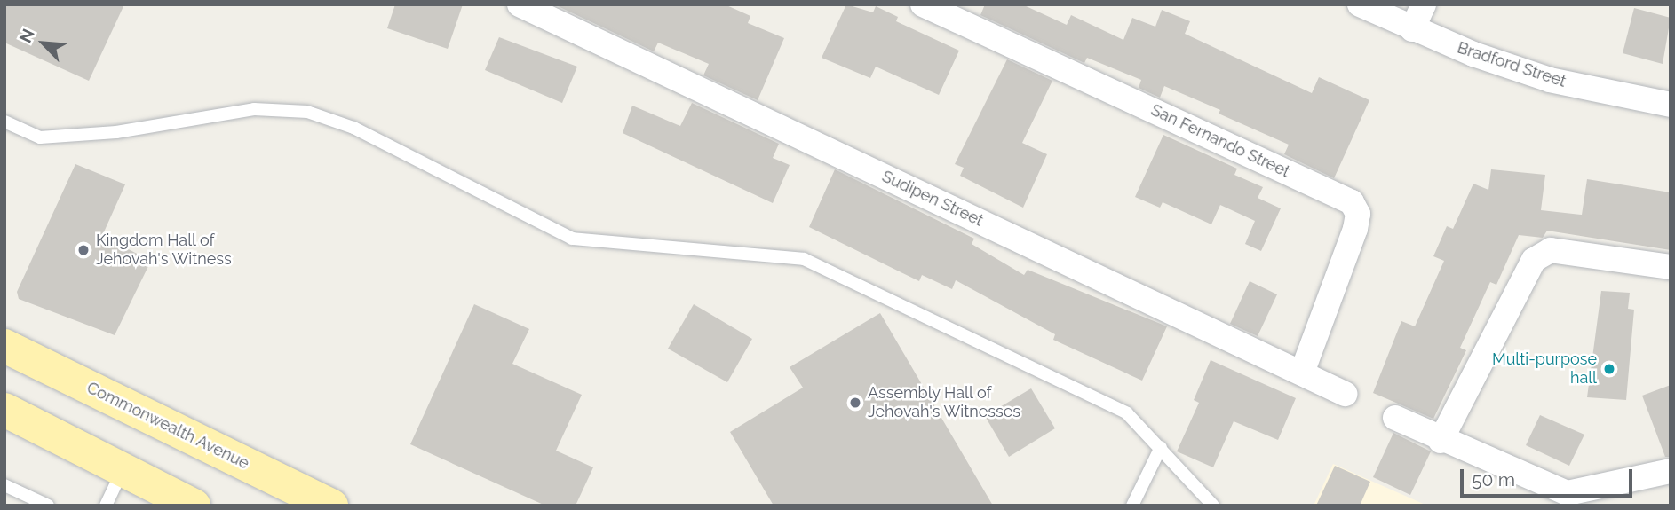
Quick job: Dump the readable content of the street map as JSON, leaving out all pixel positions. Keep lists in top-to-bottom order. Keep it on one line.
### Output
{"streets":{"main road":["Commonwealth Avenue"],"street":["Bradford Street","San Fernando Street","Sudipen Street"]},"crossings":[["San Fernando Street","Sudipen Street"]],"places":["Kingdom Hall of Jehovah's Witness","Multi-purpose hall","Assembly Hall of Jehovah's Witnesses"],"scale_bar":"50 m","north":"top left"}
